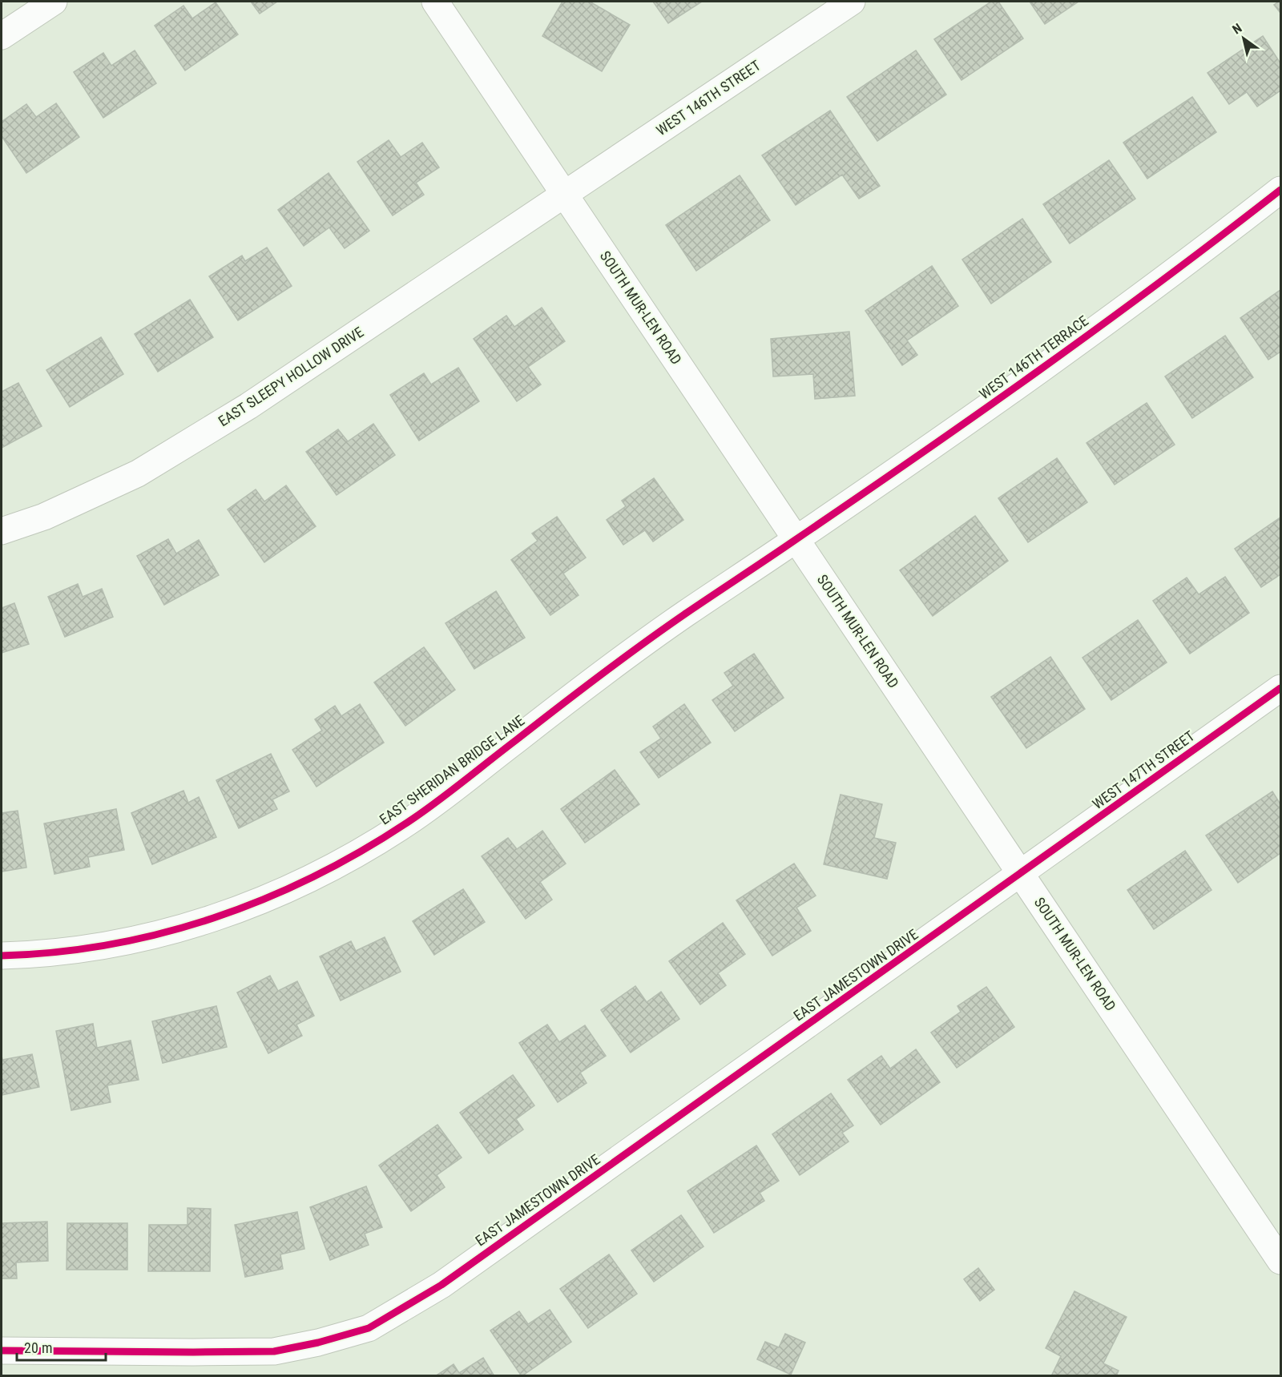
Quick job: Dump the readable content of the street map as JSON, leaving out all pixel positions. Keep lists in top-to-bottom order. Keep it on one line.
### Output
{"streets":{"street":["WEST 146TH STREET","SOUTH MUR-LEN ROAD","WEST 146TH TERRACE","EAST SLEEPY HOLLOW DRIVE","EAST SHERIDAN BRIDGE LANE","WEST 147TH STREET","EAST JAMESTOWN DRIVE"]},"crossings":[["WEST 146TH STREET","SOUTH MUR-LEN ROAD"],["WEST 146TH STREET","EAST SLEEPY HOLLOW DRIVE"],["SOUTH MUR-LEN ROAD","WEST 146TH TERRACE"],["SOUTH MUR-LEN ROAD","EAST SLEEPY HOLLOW DRIVE"],["SOUTH MUR-LEN ROAD","EAST SHERIDAN BRIDGE LANE"],["SOUTH MUR-LEN ROAD","WEST 147TH STREET"],["SOUTH MUR-LEN ROAD","EAST JAMESTOWN DRIVE"],["WEST 146TH TERRACE","EAST SHERIDAN BRIDGE LANE"],["WEST 147TH STREET","EAST JAMESTOWN DRIVE"]],"scale_bar":"20 m","north":"top left"}
